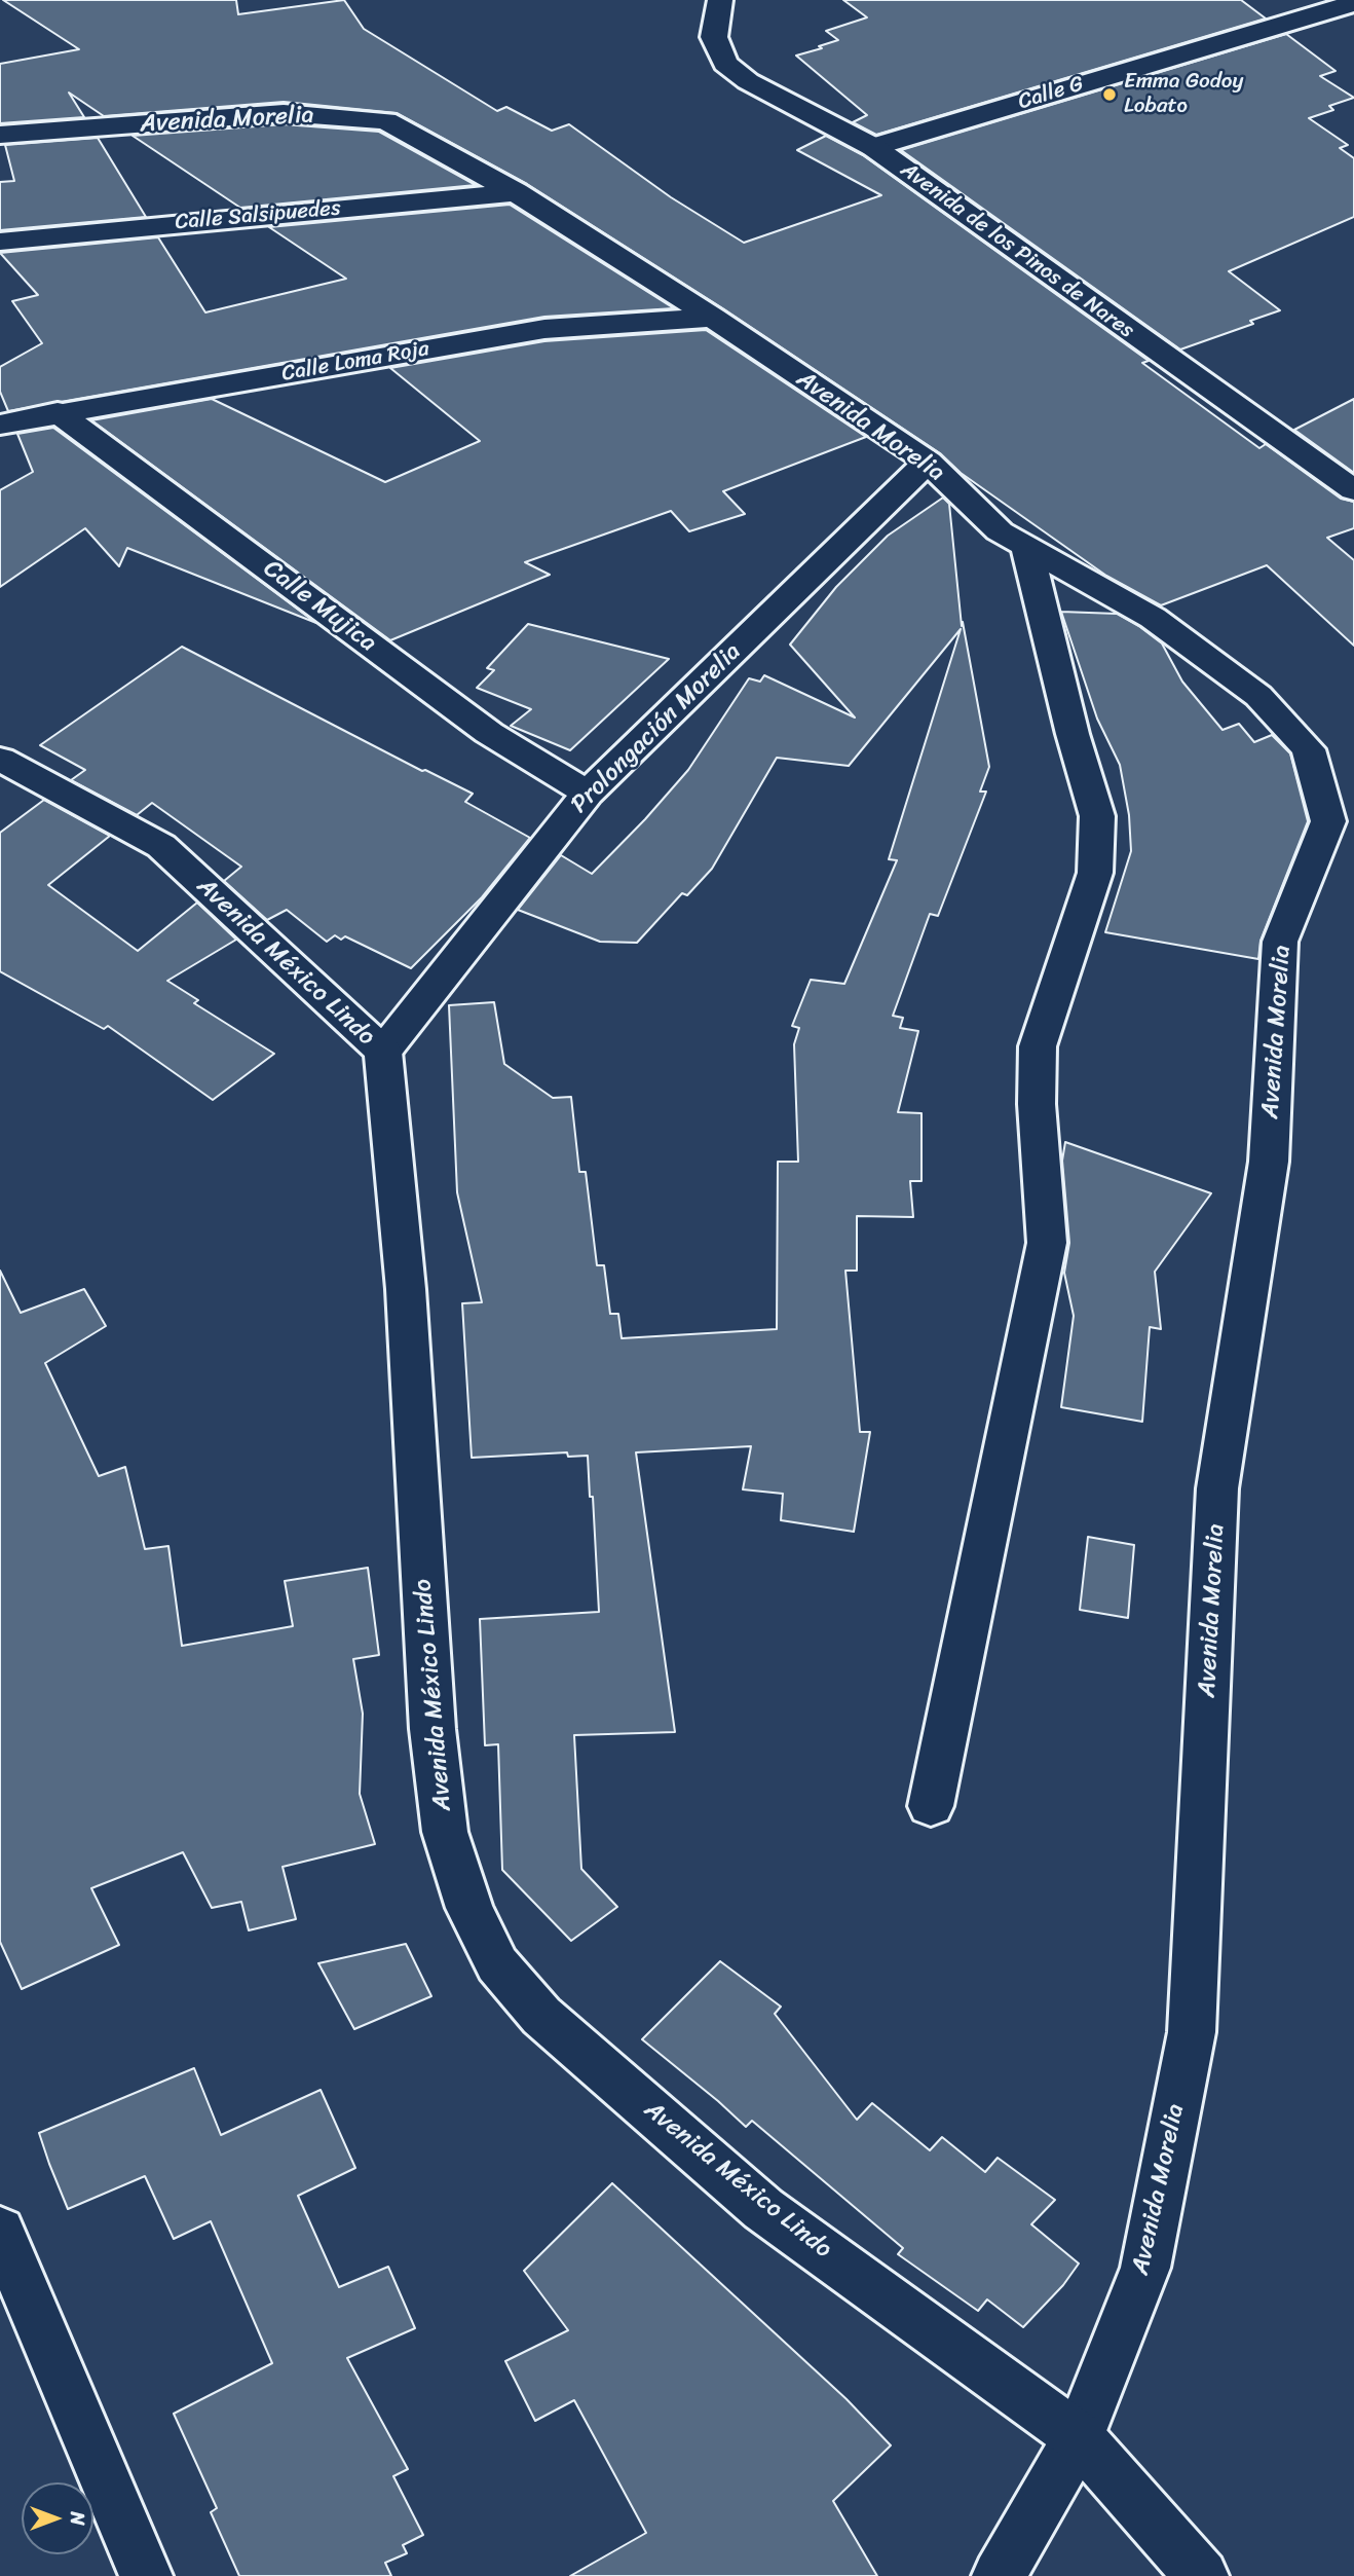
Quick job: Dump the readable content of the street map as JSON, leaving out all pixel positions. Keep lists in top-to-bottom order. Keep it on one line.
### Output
{"streets":{"street":["Calle G","Avenida Morelia","Calle Salsipuedes","Avenida de los Pinos de Nares","Calle Loma Roja","Calle Mujica","Prolongación Morelia","Avenida México Lindo"]},"crossings":[["Calle G","Avenida de los Pinos de Nares"],["Avenida Morelia","Calle Salsipuedes"],["Avenida Morelia","Calle Loma Roja"],["Avenida Morelia","Prolongación Morelia"],["Avenida Morelia","Avenida México Lindo"],["Calle Loma Roja","Calle Mujica"],["Calle Mujica","Prolongación Morelia"],["Prolongación Morelia","Avenida México Lindo"]],"places":["Emma Godoy Lobato"],"north":"right"}
